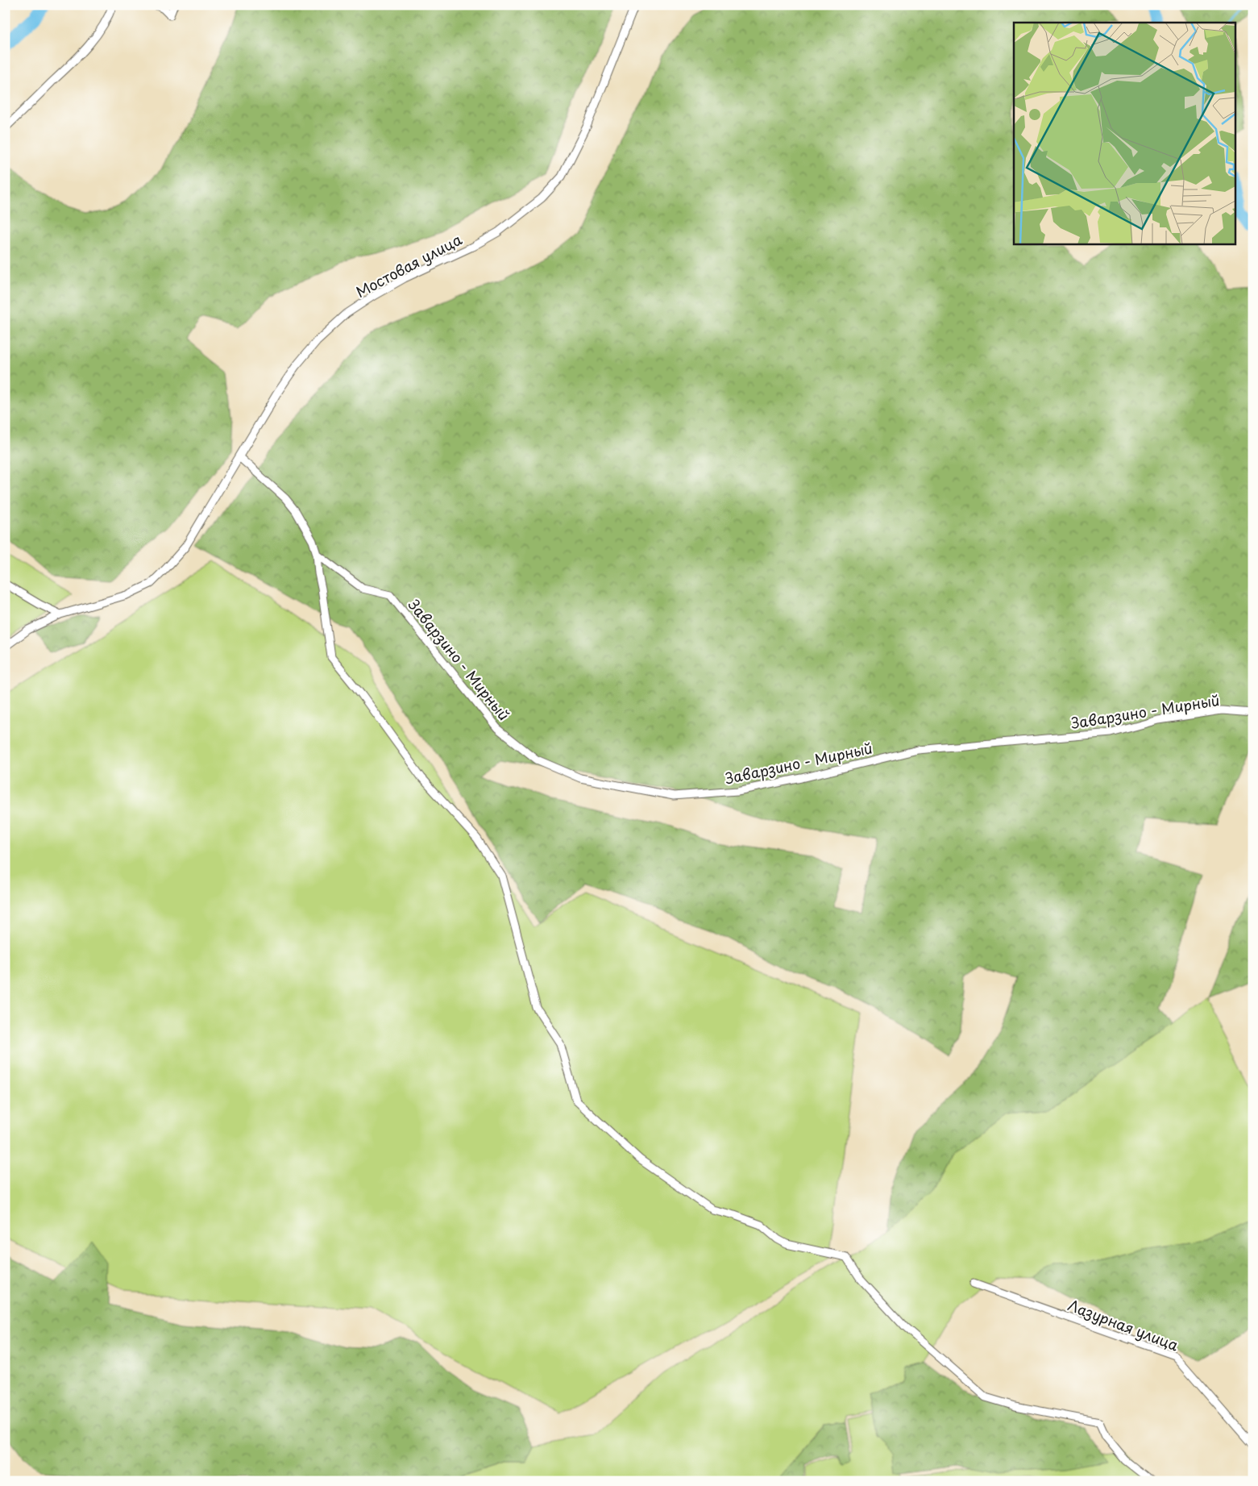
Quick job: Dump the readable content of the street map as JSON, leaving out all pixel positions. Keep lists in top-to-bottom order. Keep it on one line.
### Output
{"streets":{"street":["Мостовая улица","Заварзино - Мирный","Лазурная улица"]}}
